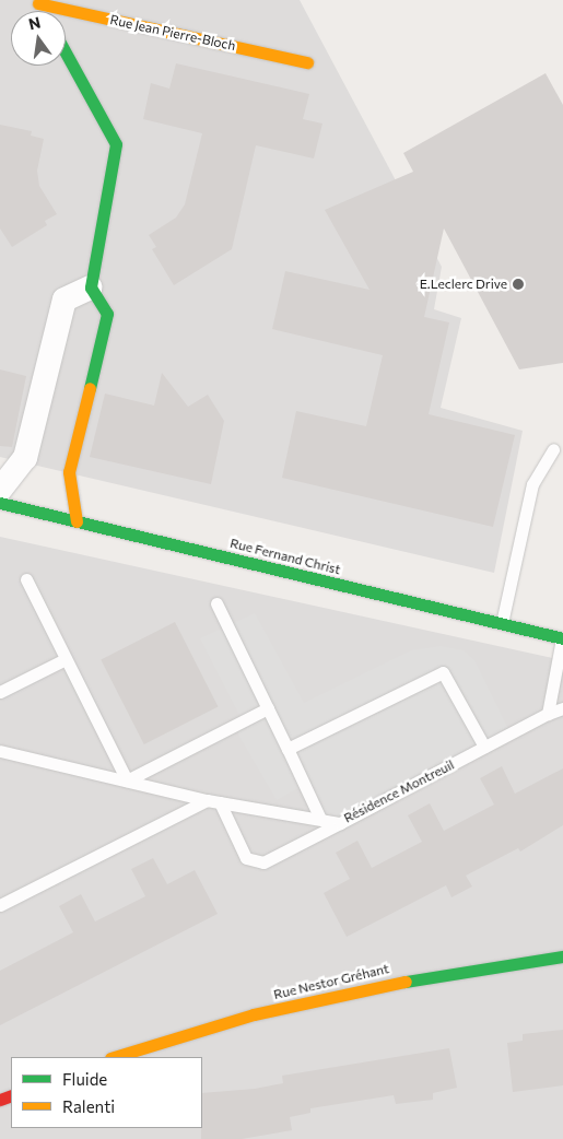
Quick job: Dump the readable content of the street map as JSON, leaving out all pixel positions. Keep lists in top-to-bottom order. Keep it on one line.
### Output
{"streets":{"main road":["Rue Jean Pierre-Bloch","Rue Fernand Christ","Rue Nestor Gréhant"],"lane":["Résidence Montreuil"]},"places":["E.Leclerc Drive"],"legend":["Fluide","Ralenti"],"north":"top"}
